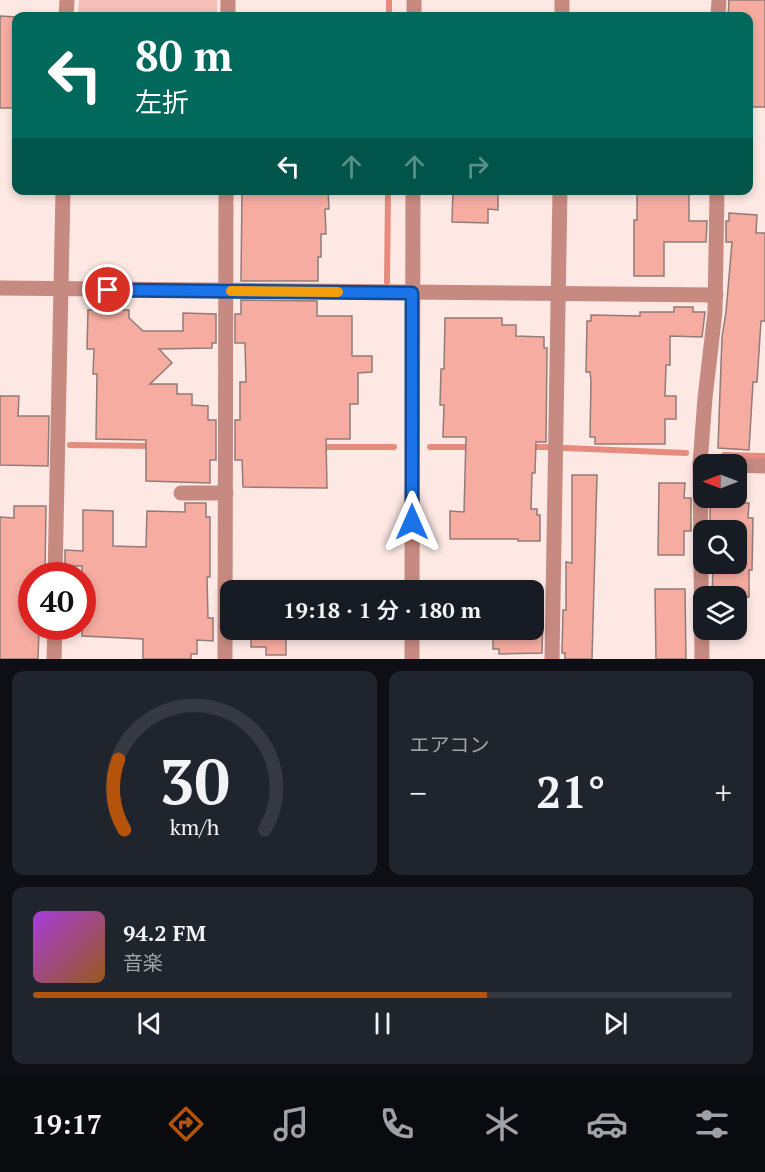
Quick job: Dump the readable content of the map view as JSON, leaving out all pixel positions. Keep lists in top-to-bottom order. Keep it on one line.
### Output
{"north":"left","page":{"turn":["80 m","左折"],"limit":"40","trip":"19:18 · 1 分 · 180 m","tile":"エアコン","heat":["−","21°","+"],"song":["94.2 FM","音楽"],"tabs":"19:17","gauge":["30","km/h"]}}
